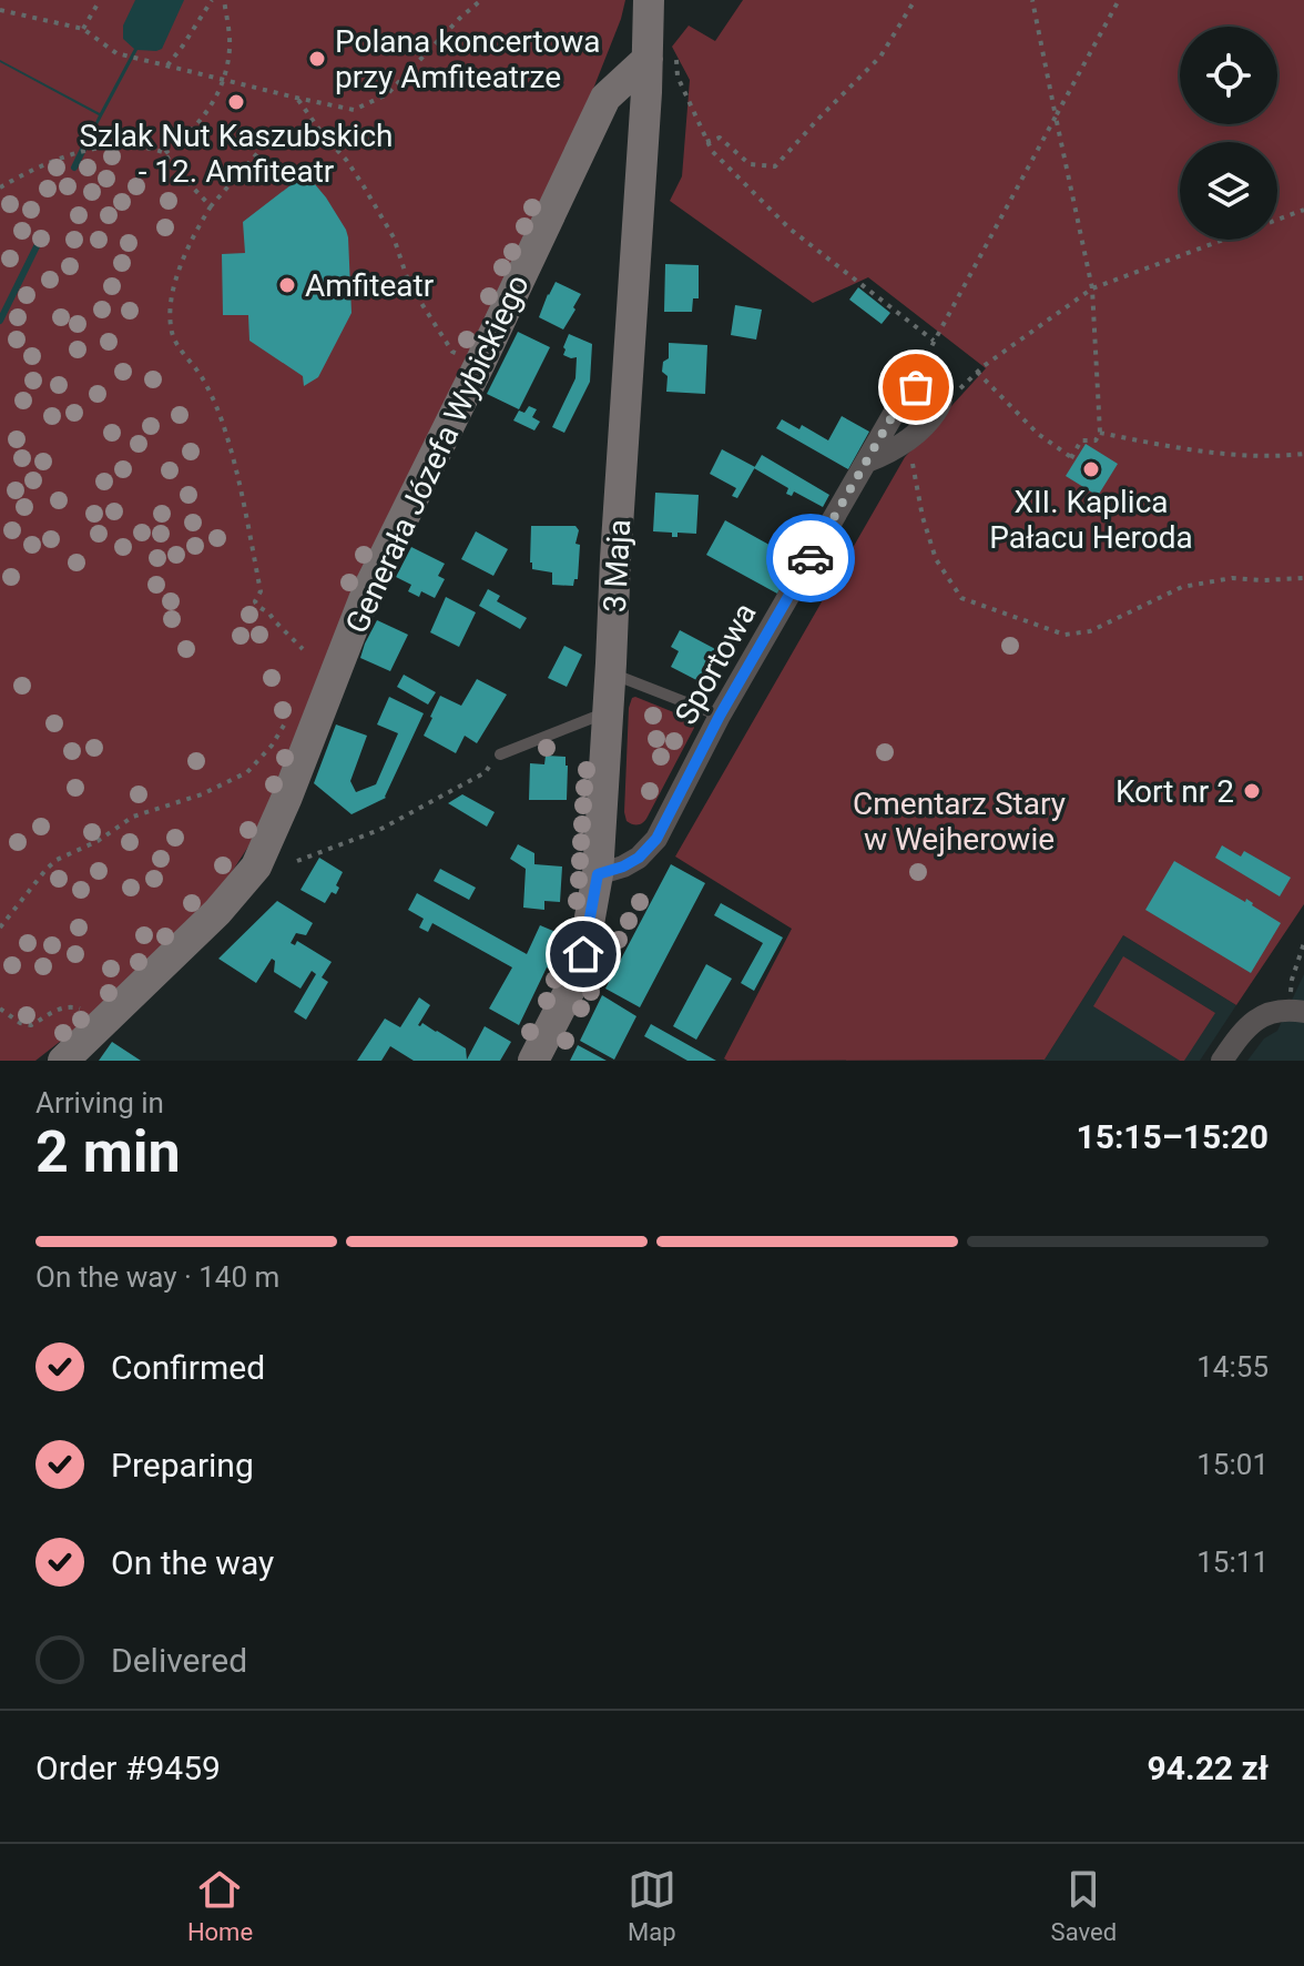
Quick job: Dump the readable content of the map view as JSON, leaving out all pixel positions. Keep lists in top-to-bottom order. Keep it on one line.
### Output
{"streets":{"street":["Generała Józefa Wybickiego","3 Maja","Sportowa"]},"crossings":[["Generała Józefa Wybickiego","3 Maja"],["3 Maja","Sportowa"]],"parks":["Cmentarz Stary w Wejherowie"],"places":["Polana koncertowa przy Amfiteatrze","Szlak Nut Kaszubskich - 12. Amfiteatr","Amfiteatr","XII. Kaplica Pałacu Heroda","Kort nr 2"],"page":{"heading":["2 min","Arriving in","15:15–15:20"],"panel":["Order #9459","94.22 zł"],"bar":"On the way · 140 m","list":[["Confirmed","14:55"],["Preparing","15:01"],["On the way","15:11"],"Delivered"],"tabs":["Home","Map","Saved"]}}
